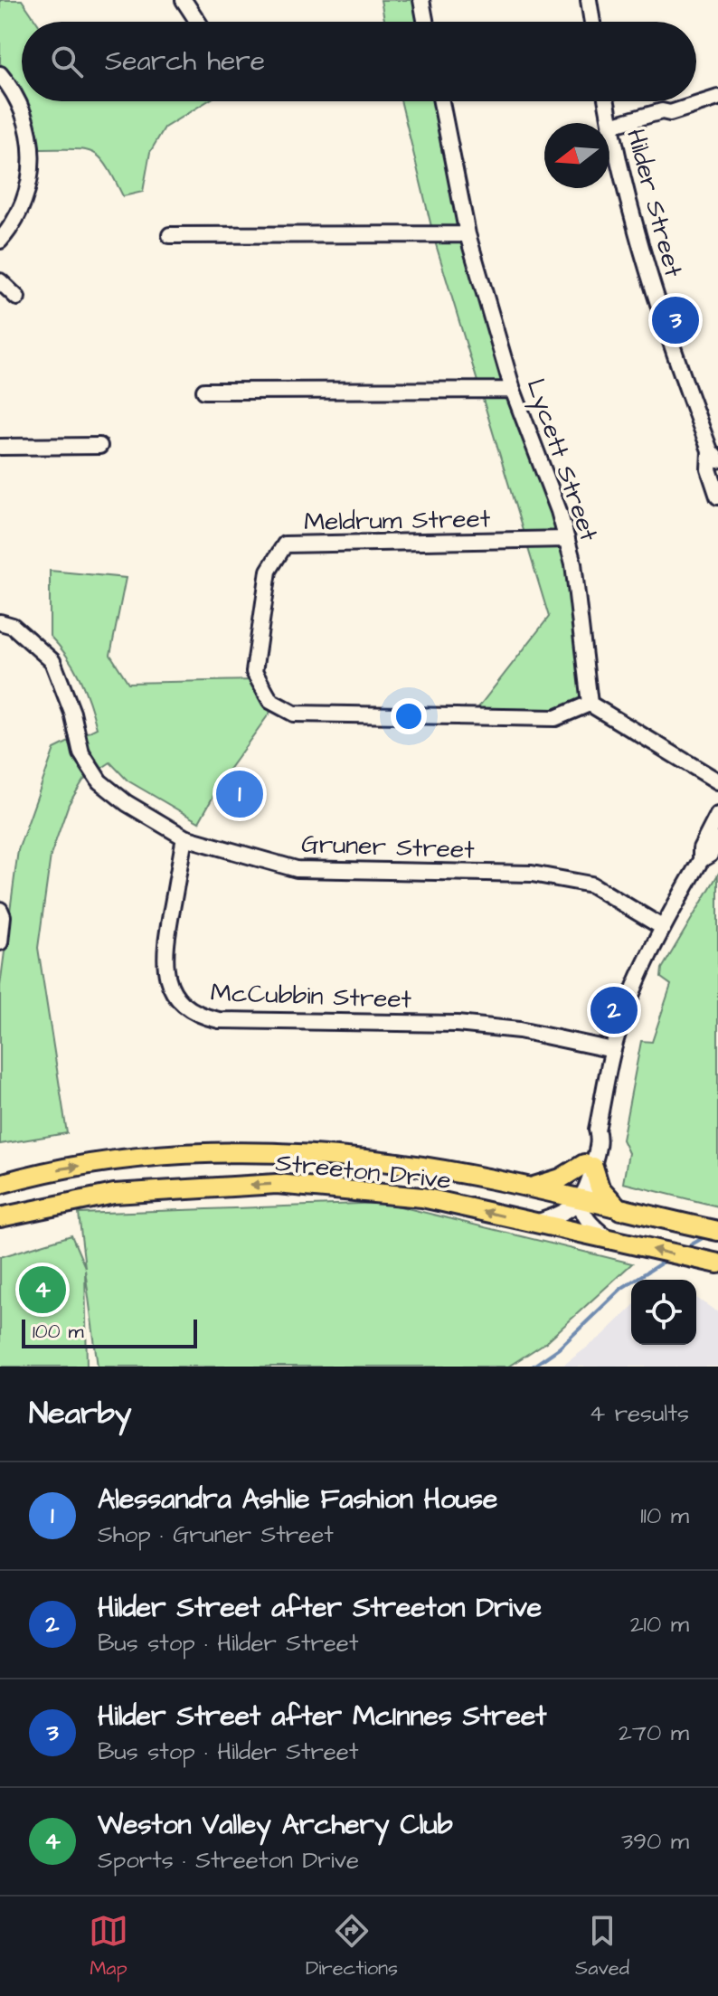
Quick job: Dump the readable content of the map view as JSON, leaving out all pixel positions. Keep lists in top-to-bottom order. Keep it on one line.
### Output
{"streets":{"main road":["Streeton Drive"],"street":["Hilder Street","Lycett Street","Meldrum Street","Gruner Street","McCubbin Street"]},"crossings":[["Lycett Street","Meldrum Street"],["Gruner Street","McCubbin Street"]],"scale_bar":"100 m","north":"left","page":{"search":"Search here","pins":["3","1","2","4"],"scale":"100 m","heading":["Nearby","4 results"],"list":[{"mark":"1","name":"Alessandra Ashlie Fashion House","note":"Shop · Gruner Street","value":"110 m"},{"mark":"2","name":"Hilder Street after Streeton Drive","note":"Bus stop · Hilder Street","value":"210 m"},{"mark":"3","name":"Hilder Street after McInnes Street","note":"Bus stop · Hilder Street","value":"270 m"},{"mark":"4","name":"Weston Valley Archery Club","note":"Sports · Streeton Drive","value":"390 m"}],"nav":["Map","Directions","Saved"]}}
